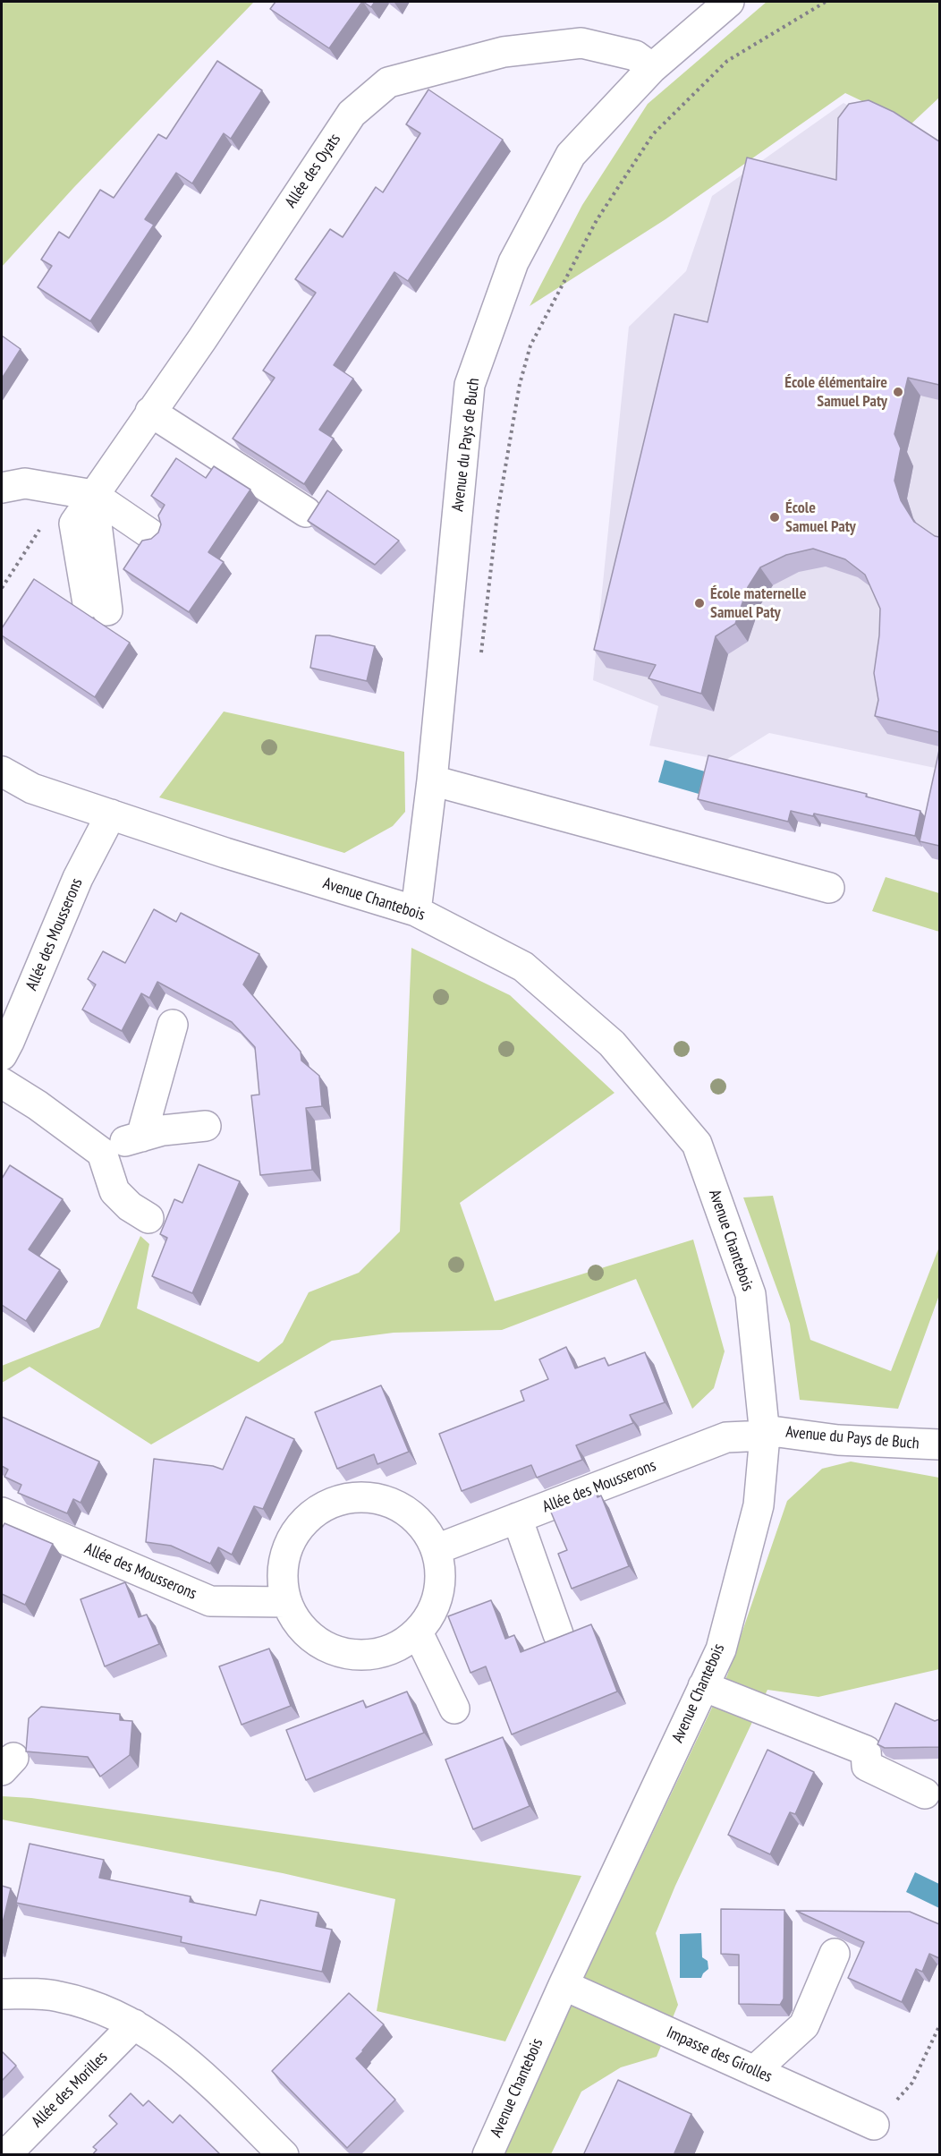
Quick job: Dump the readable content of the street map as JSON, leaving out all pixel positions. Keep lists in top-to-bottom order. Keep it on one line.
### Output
{"streets":{"street":["Allée des Oyats","Avenue du Pays de Buch","Avenue Chantebois","Allée des Mousserons","Impasse des Girolles","Allée des Morilles"]},"crossings":[["Allée des Oyats","Avenue du Pays de Buch"],["Avenue du Pays de Buch","Avenue Chantebois"],["Avenue du Pays de Buch","Allée des Mousserons"],["Avenue Chantebois","Allée des Mousserons"],["Avenue Chantebois","Impasse des Girolles"]],"places":["École élémentaire Samuel Paty","École Samuel Paty","École maternelle Samuel Paty"]}
